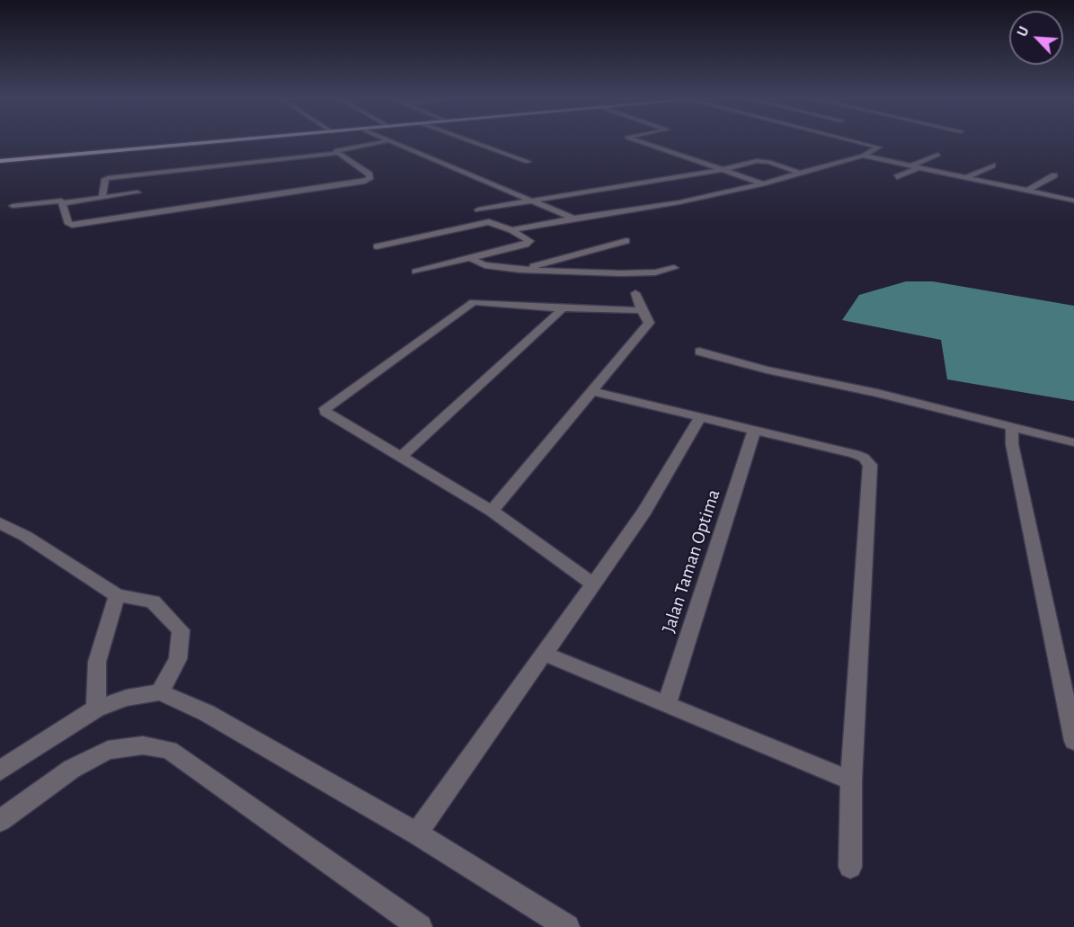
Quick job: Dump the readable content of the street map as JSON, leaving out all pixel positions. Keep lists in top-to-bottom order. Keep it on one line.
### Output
{"streets":{"street":["Jalan Taman Optima"]},"north":"top left"}
